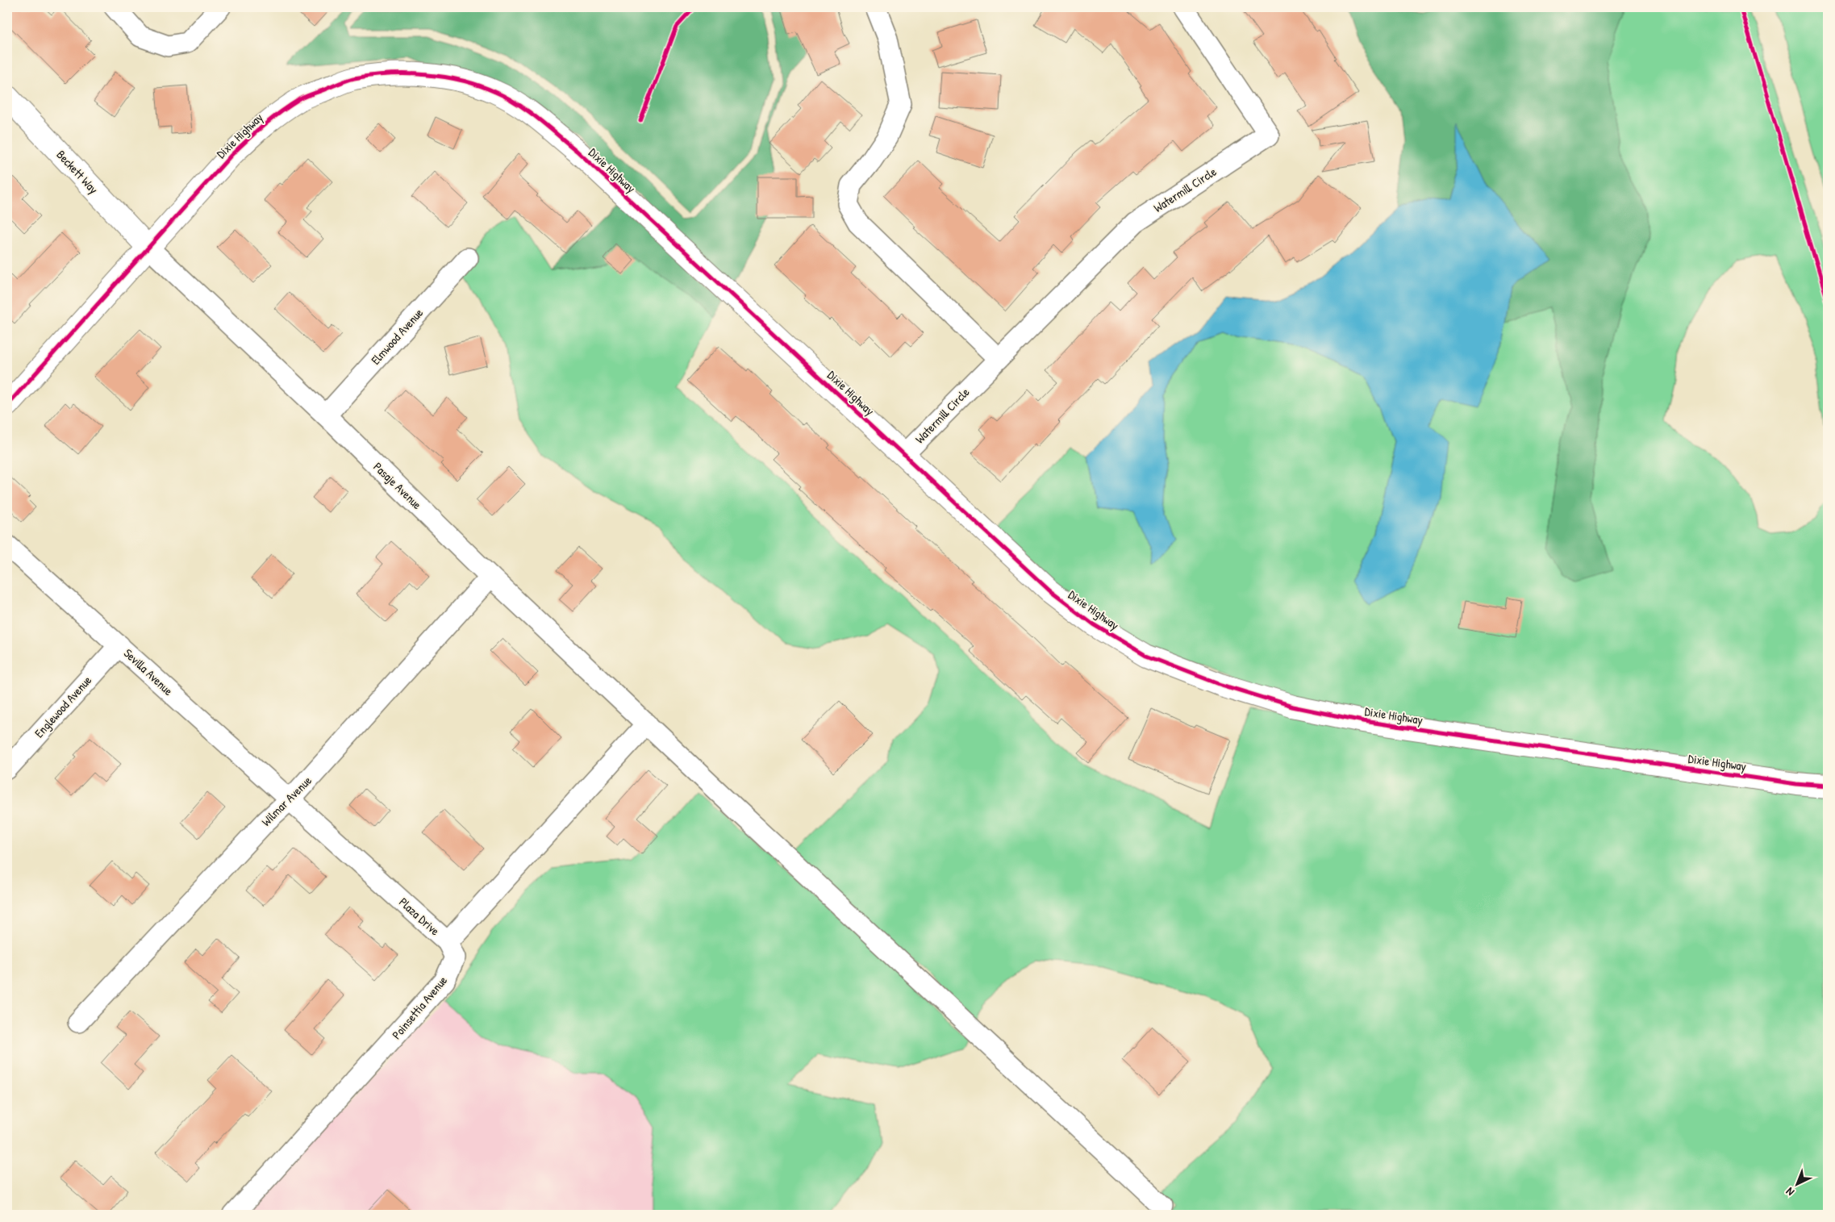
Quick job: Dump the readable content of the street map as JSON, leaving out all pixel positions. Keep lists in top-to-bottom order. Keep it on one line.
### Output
{"streets":{"street":["Dixie Highway","Beckett Way","Watermill Circle","Elmwood Avenue","Pasaje Avenue","Sevilla Avenue","Englewood Avenue","Wilmar Avenue","Plaza Drive","Poinsettia Avenue"]},"crossings":[["Dixie Highway","Beckett Way"],["Dixie Highway","Watermill Circle"],["Dixie Highway","Pasaje Avenue"],["Beckett Way","Pasaje Avenue"],["Elmwood Avenue","Pasaje Avenue"],["Pasaje Avenue","Wilmar Avenue"],["Sevilla Avenue","Englewood Avenue"],["Sevilla Avenue","Wilmar Avenue"],["Sevilla Avenue","Plaza Drive"],["Wilmar Avenue","Plaza Drive"],["Plaza Drive","Poinsettia Avenue"]],"north":"bottom left"}
